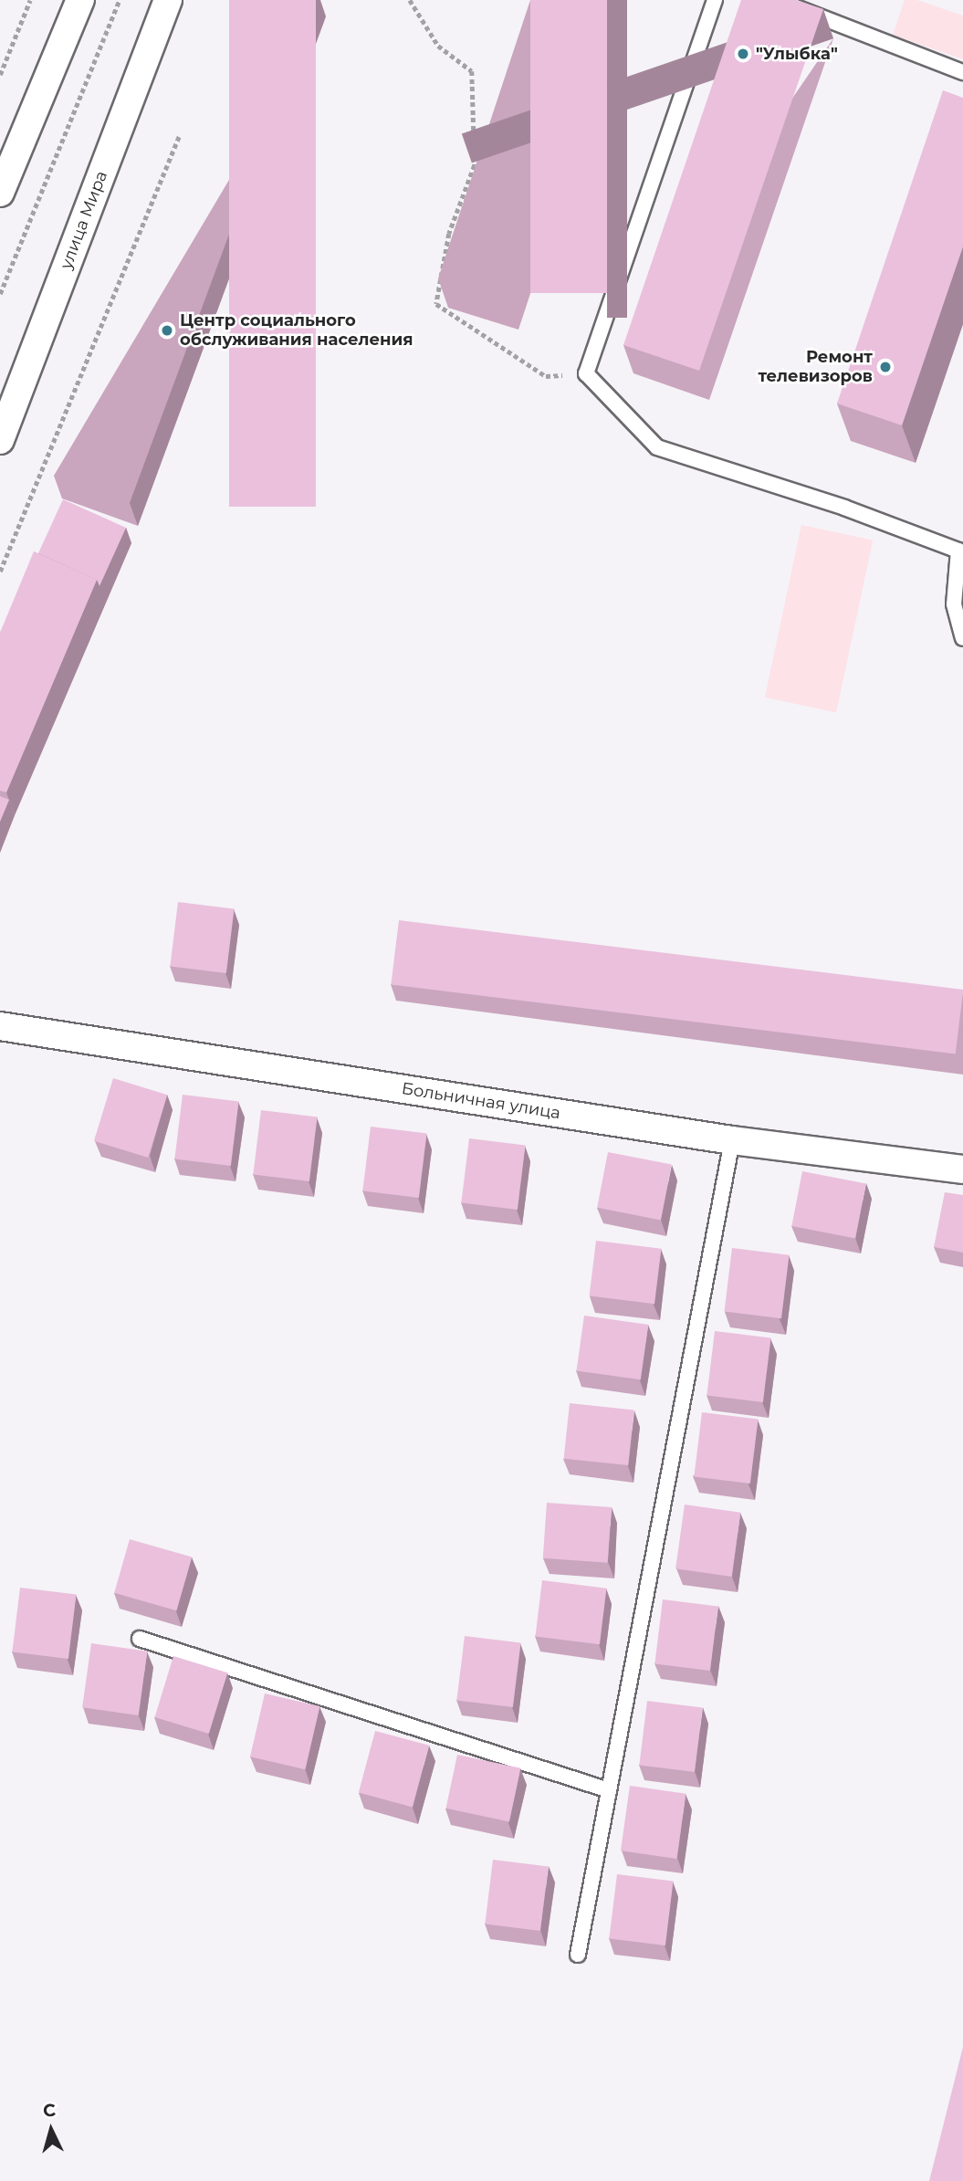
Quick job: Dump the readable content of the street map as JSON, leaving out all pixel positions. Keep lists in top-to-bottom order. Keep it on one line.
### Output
{"streets":{"street":["улица Мира","Больничная улица"]},"places":["\"Улыбка\"","Центр социального обслуживания населения","Ремонт телевизоров"],"north":"top"}
